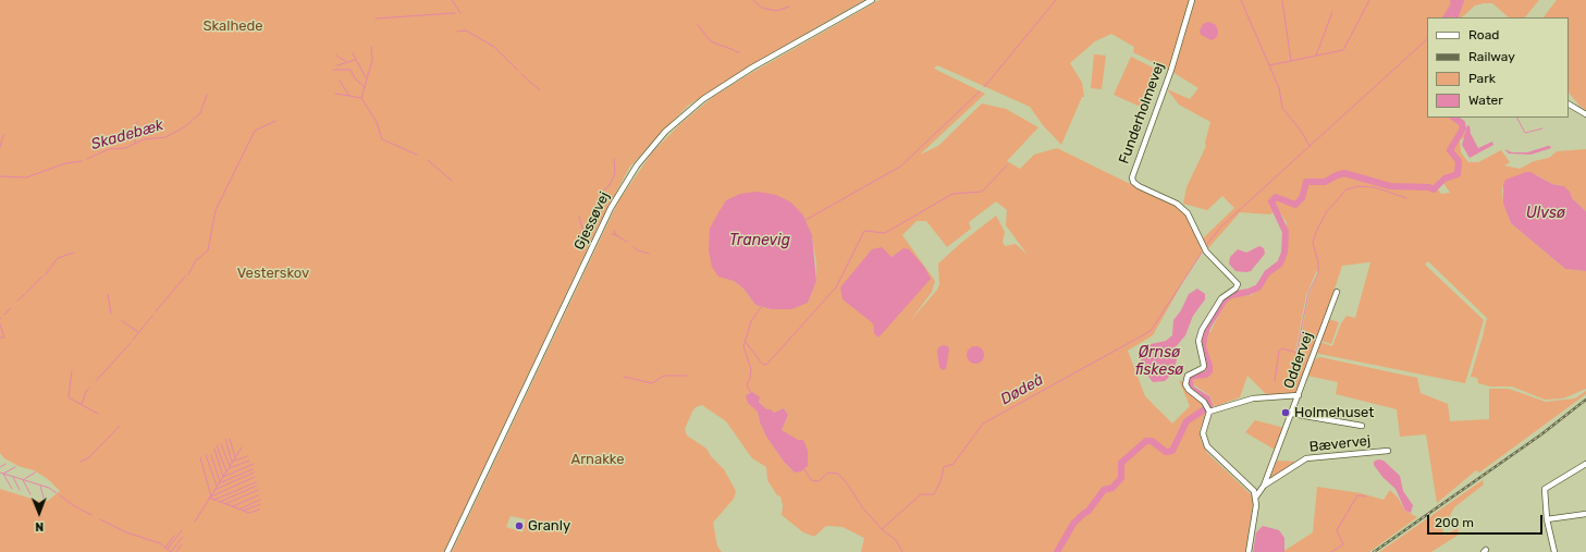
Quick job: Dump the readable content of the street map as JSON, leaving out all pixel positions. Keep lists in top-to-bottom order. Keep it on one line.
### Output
{"streets":{"street":["Funderholmevej","Gjessøvej","Oddervej","Bævervej"]},"crossings":[["Oddervej","Bævervej"]],"water":["Skadebæk","Ulvsø","Tranevig","Ørnsø fiskesø","Dødeå"],"parks":["Skalhede","Vesterskov","Arnakke"],"places":["Holmehuset","Granly"],"legend":["Road","Railway","Park","Water"],"scale_bar":"200 m","north":"bottom"}
